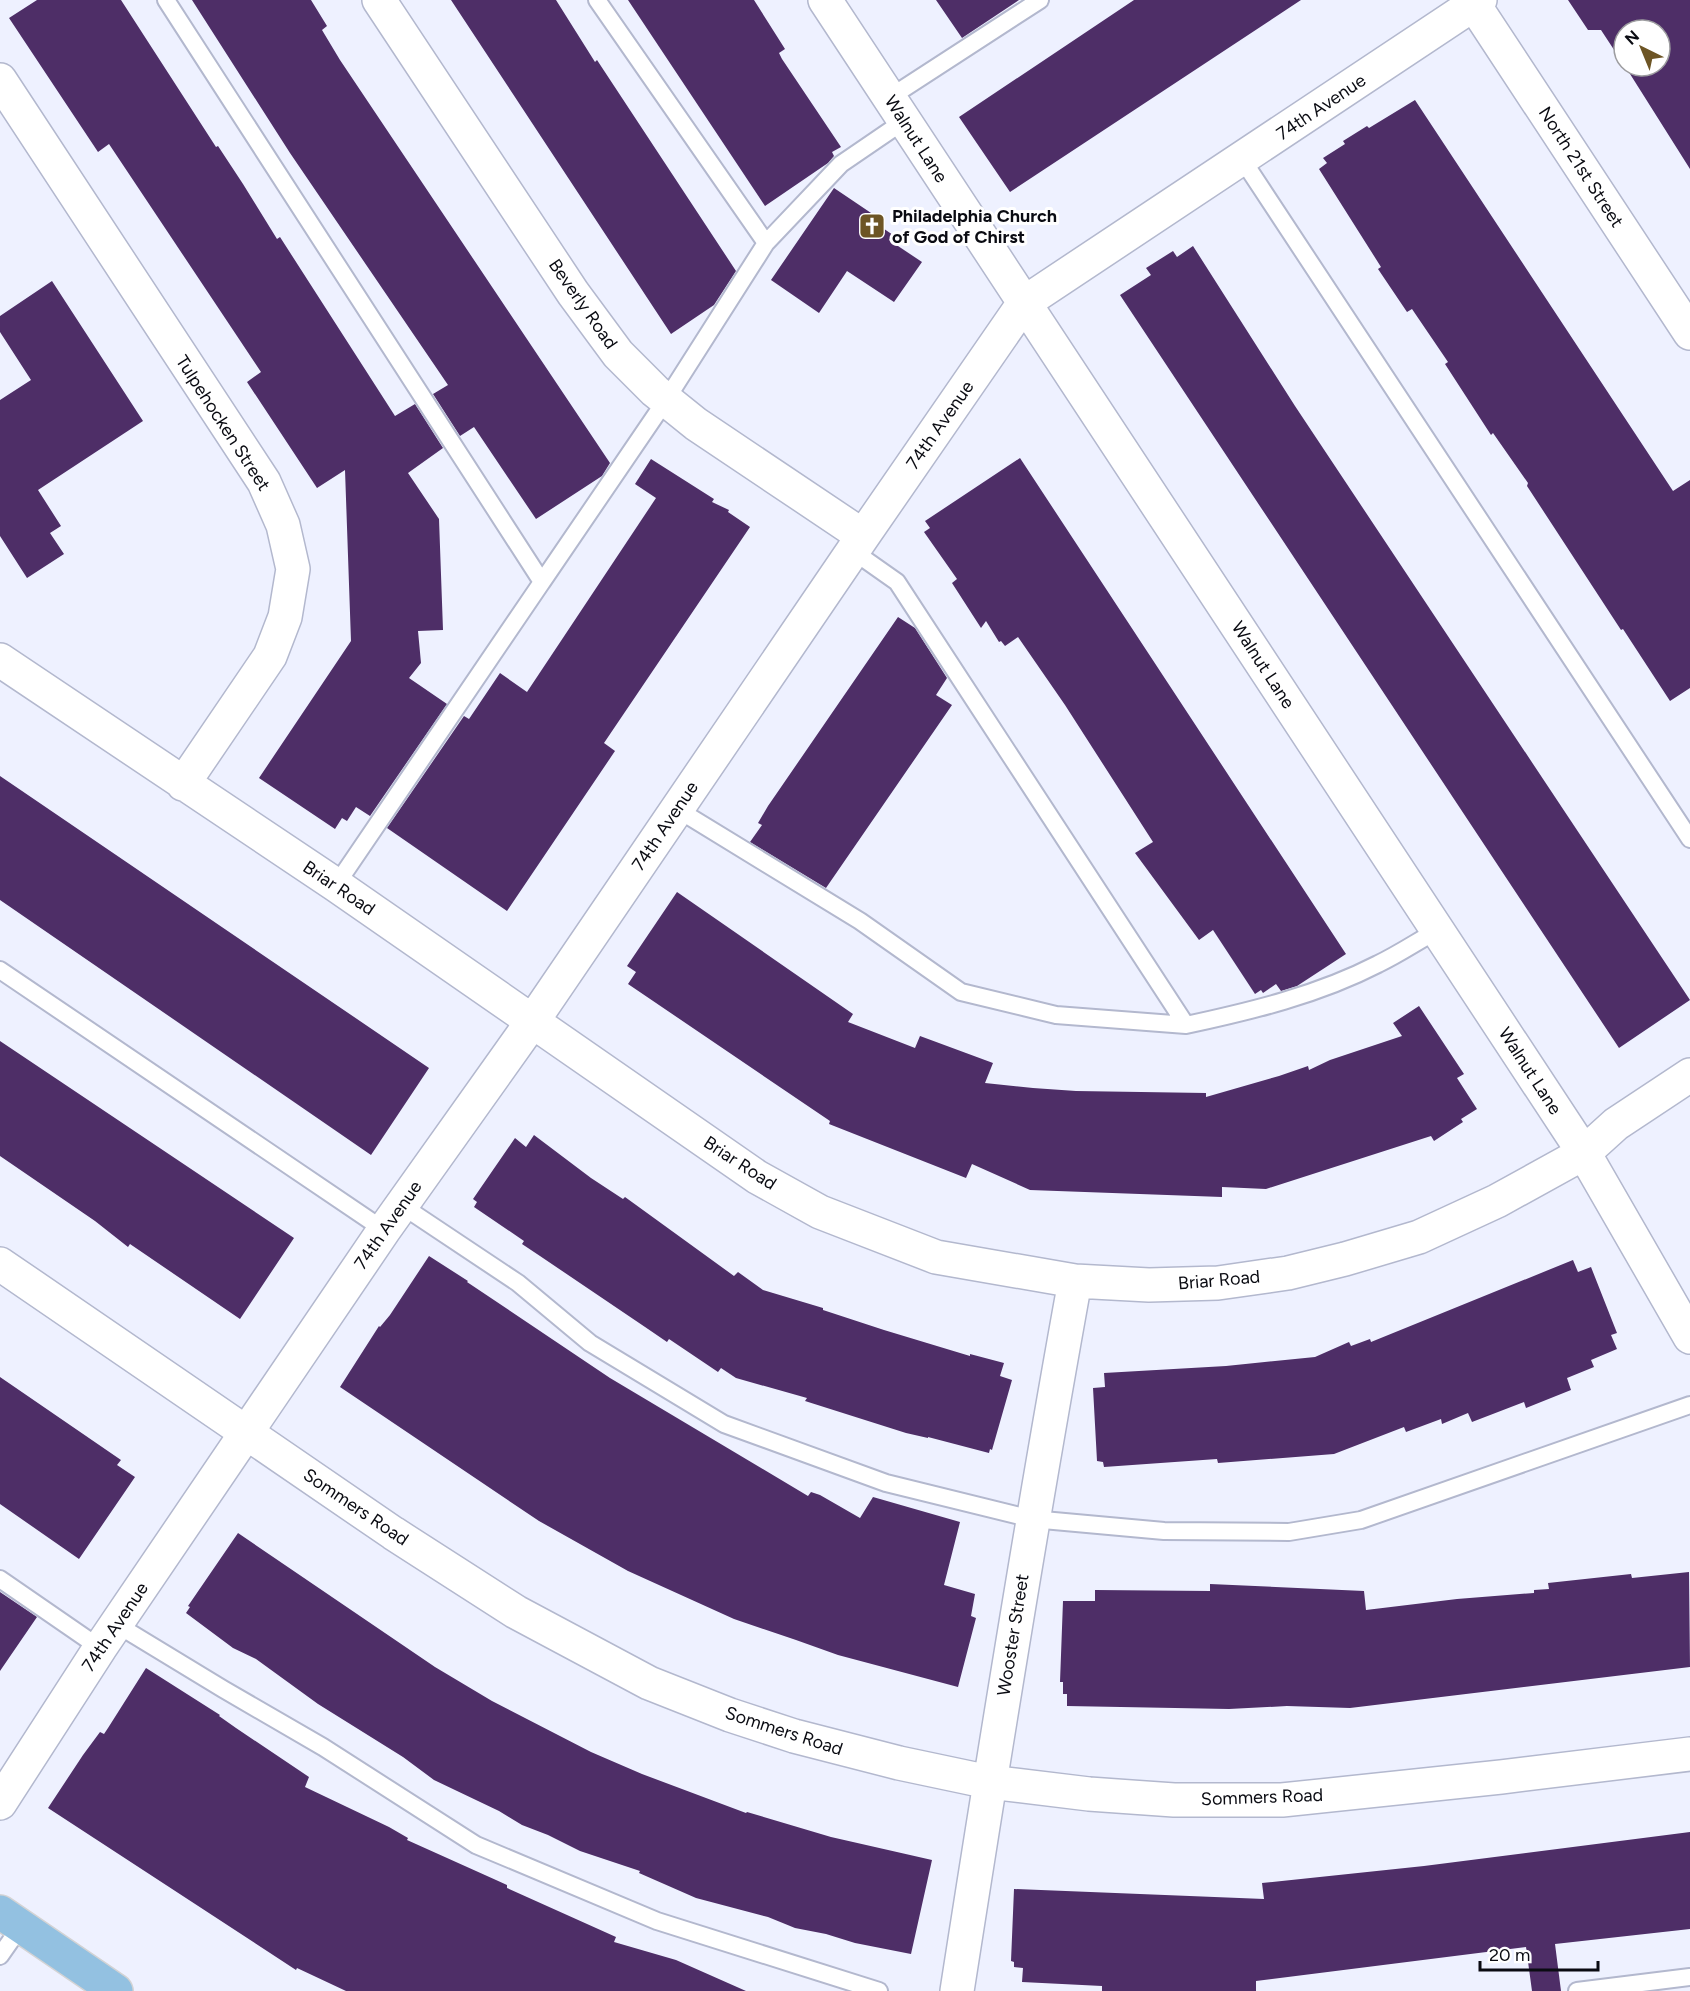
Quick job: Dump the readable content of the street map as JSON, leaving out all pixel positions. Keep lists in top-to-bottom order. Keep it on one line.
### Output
{"streets":{"street":["74th Avenue","Walnut Lane","North 21st Street","Beverly Road","Tulpehocken Street","Briar Road","Sommers Road","Wooster Street"]},"crossings":[["74th Avenue","Walnut Lane"],["74th Avenue","North 21st Street"],["74th Avenue","Beverly Road"],["74th Avenue","Briar Road"],["74th Avenue","Sommers Road"],["Walnut Lane","Briar Road"],["Tulpehocken Street","Briar Road"],["Briar Road","Wooster Street"],["Sommers Road","Wooster Street"]],"places":{"church":["Philadelphia Church of God of Chirst"]},"scale_bar":"20 m","north":"top left"}
